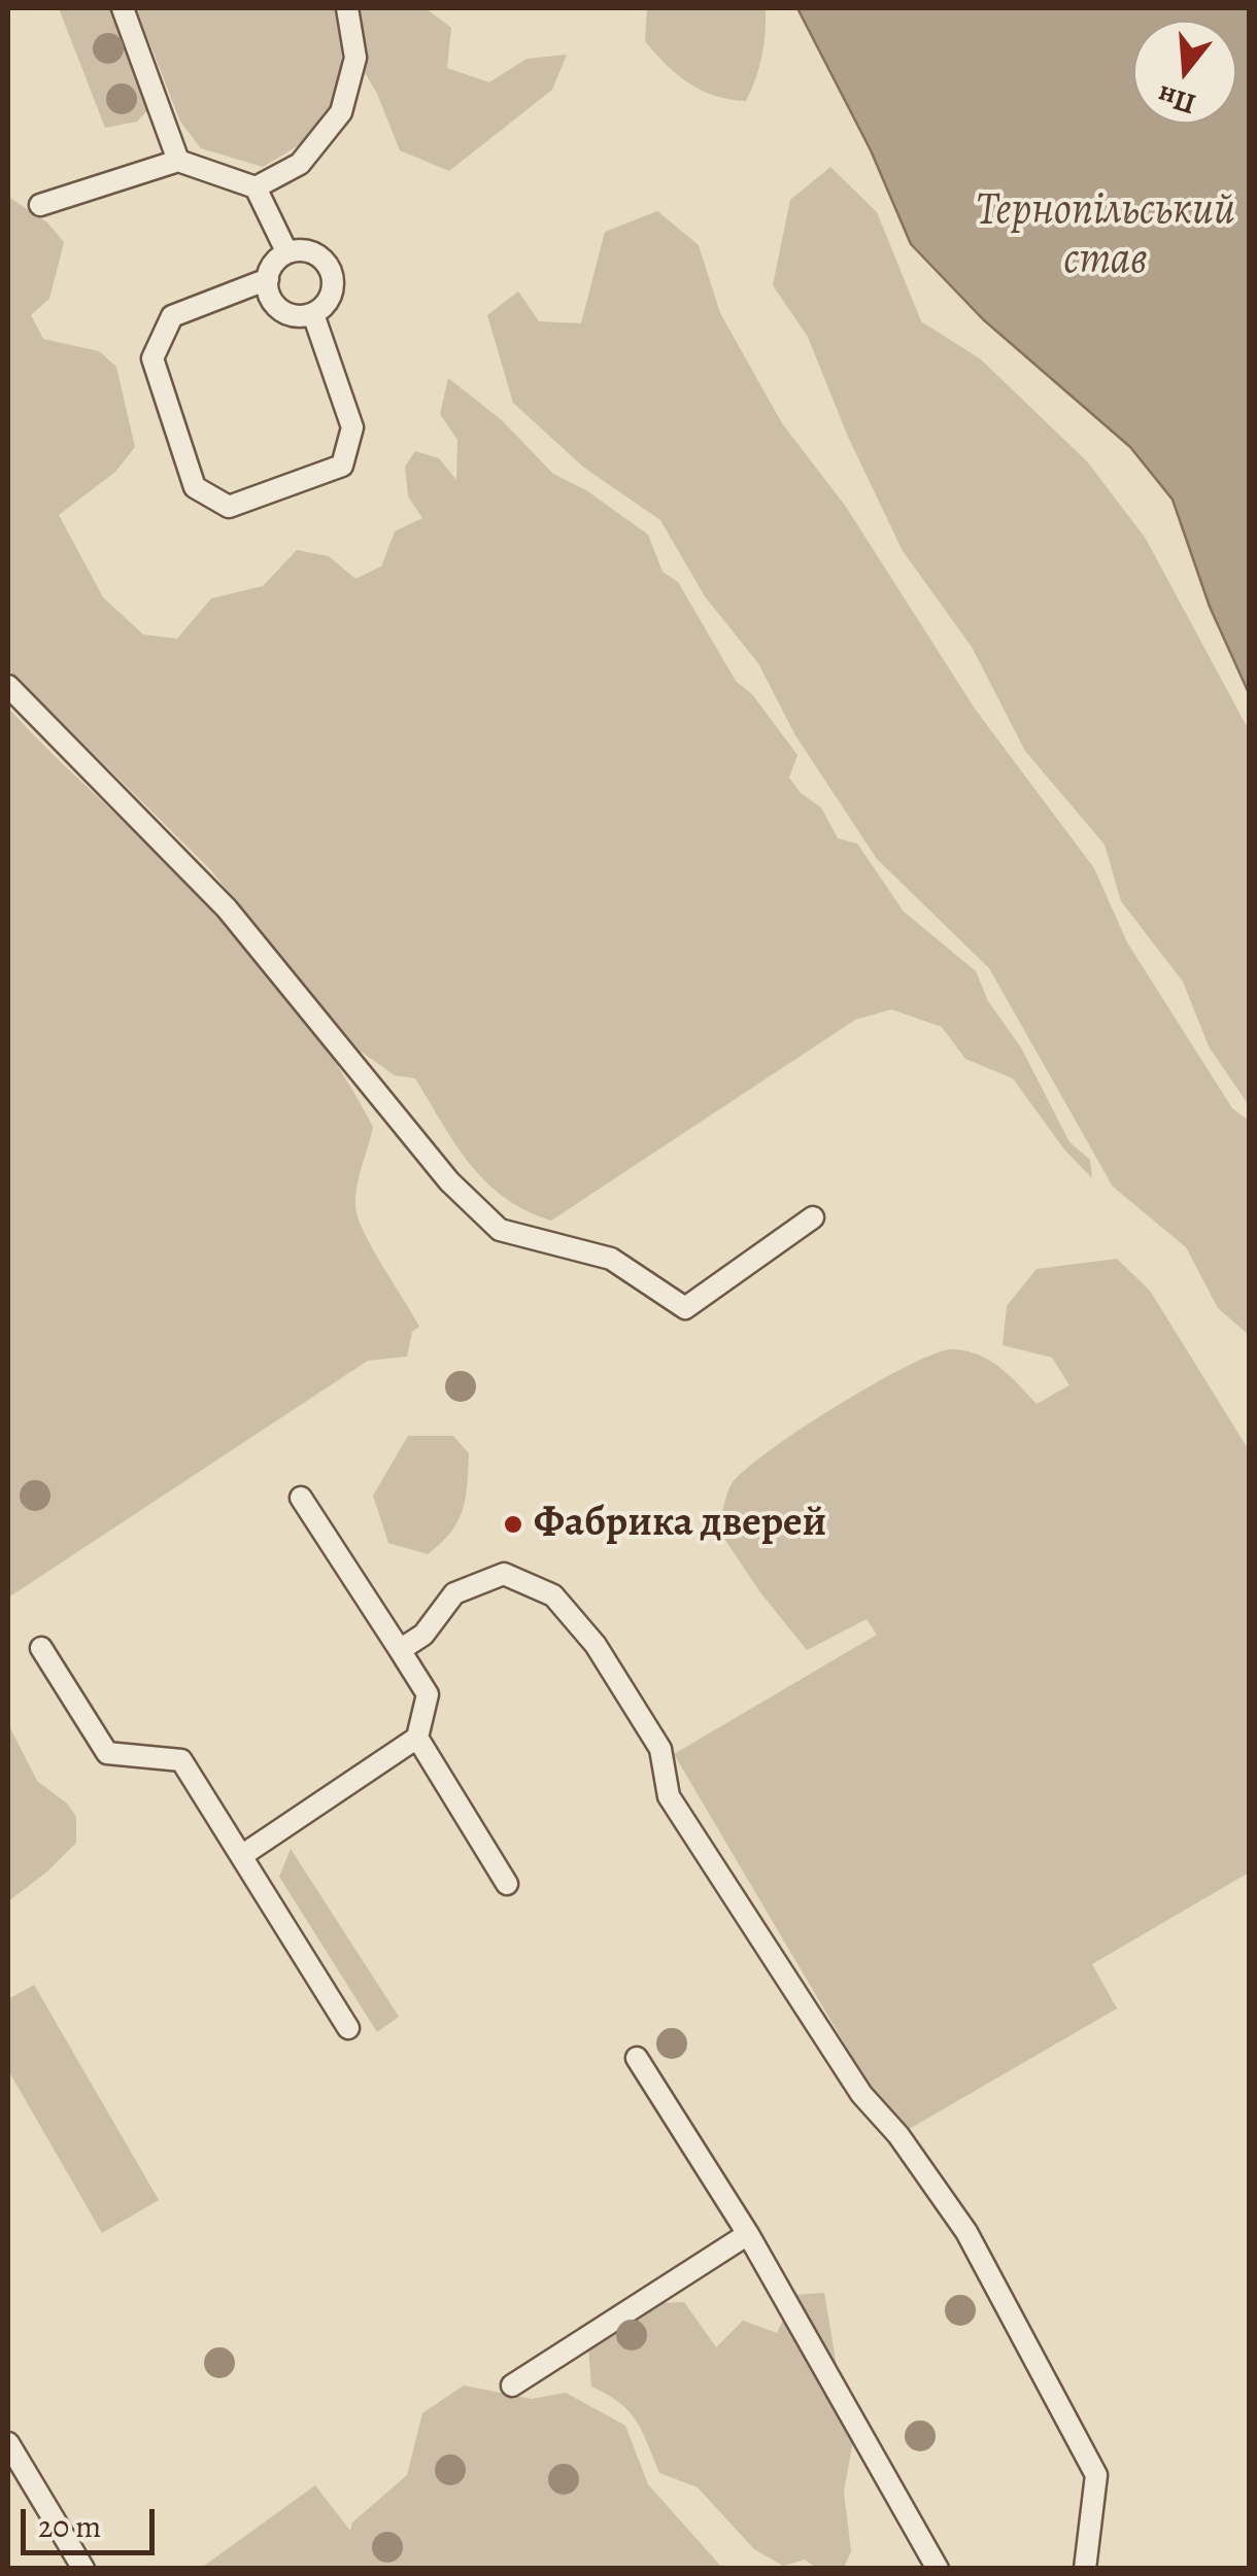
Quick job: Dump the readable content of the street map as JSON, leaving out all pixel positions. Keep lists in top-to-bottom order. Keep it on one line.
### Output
{"water":["Тернопільський став"],"places":["Фабрика дверей"],"scale_bar":"20 m","north":"bottom"}
